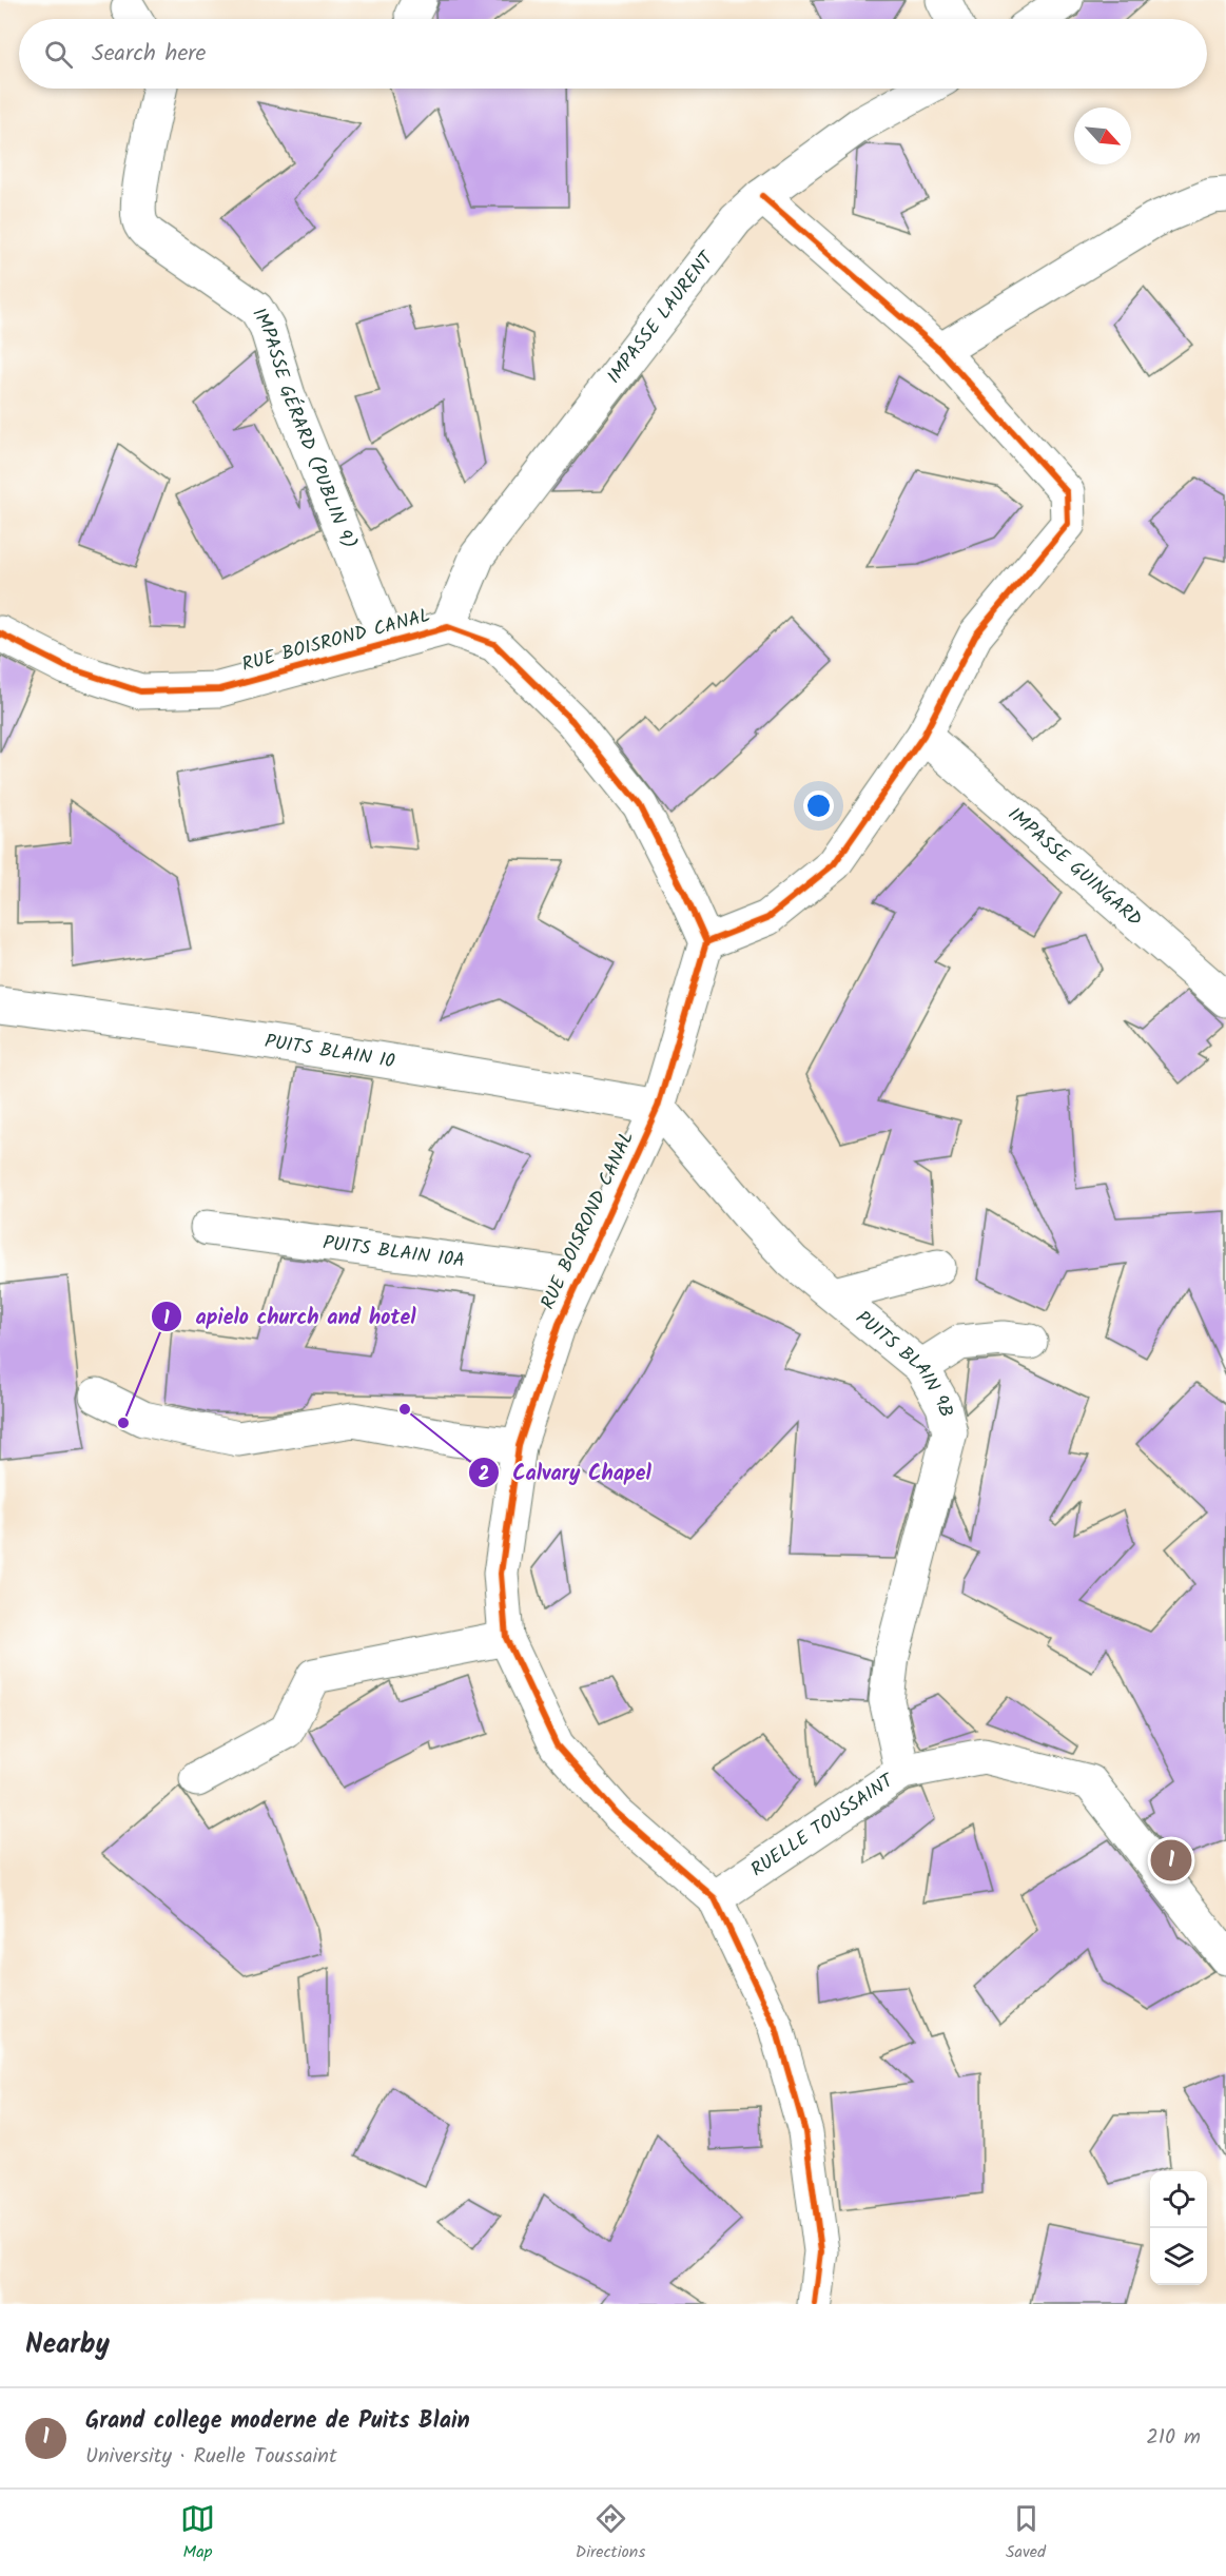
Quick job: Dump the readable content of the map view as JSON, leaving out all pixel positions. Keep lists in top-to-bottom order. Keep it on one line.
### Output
{"streets":{"street":["IMPASSE LAURENT","IMPASSE GÉRARD (PUBLIN 9)","RUE BOISROND CANAL","IMPASSE GUINGARD","PUITS BLAIN 10","PUITS BLAIN 10A","PUITS BLAIN 9B","RUELLE TOUSSAINT"]},"crossings":[["IMPASSE LAURENT","RUE BOISROND CANAL"],["IMPASSE GÉRARD (PUBLIN 9)","RUE BOISROND CANAL"],["RUE BOISROND CANAL","PUITS BLAIN 10"],["RUE BOISROND CANAL","PUITS BLAIN 10A"],["RUE BOISROND CANAL","PUITS BLAIN 9B"],["RUE BOISROND CANAL","RUELLE TOUSSAINT"],["PUITS BLAIN 10","PUITS BLAIN 9B"],["PUITS BLAIN 9B","RUELLE TOUSSAINT"]],"places":["Calvary Chapel","apielo church and hotel"],"north":"bottom right","page":{"search":"Search here","pins":"1","heading":"Nearby","list":[{"mark":"1","name":"Grand college moderne de Puits Blain","note":"University · Ruelle Toussaint","value":"210 m"}],"nav":["Map","Directions","Saved"]}}
